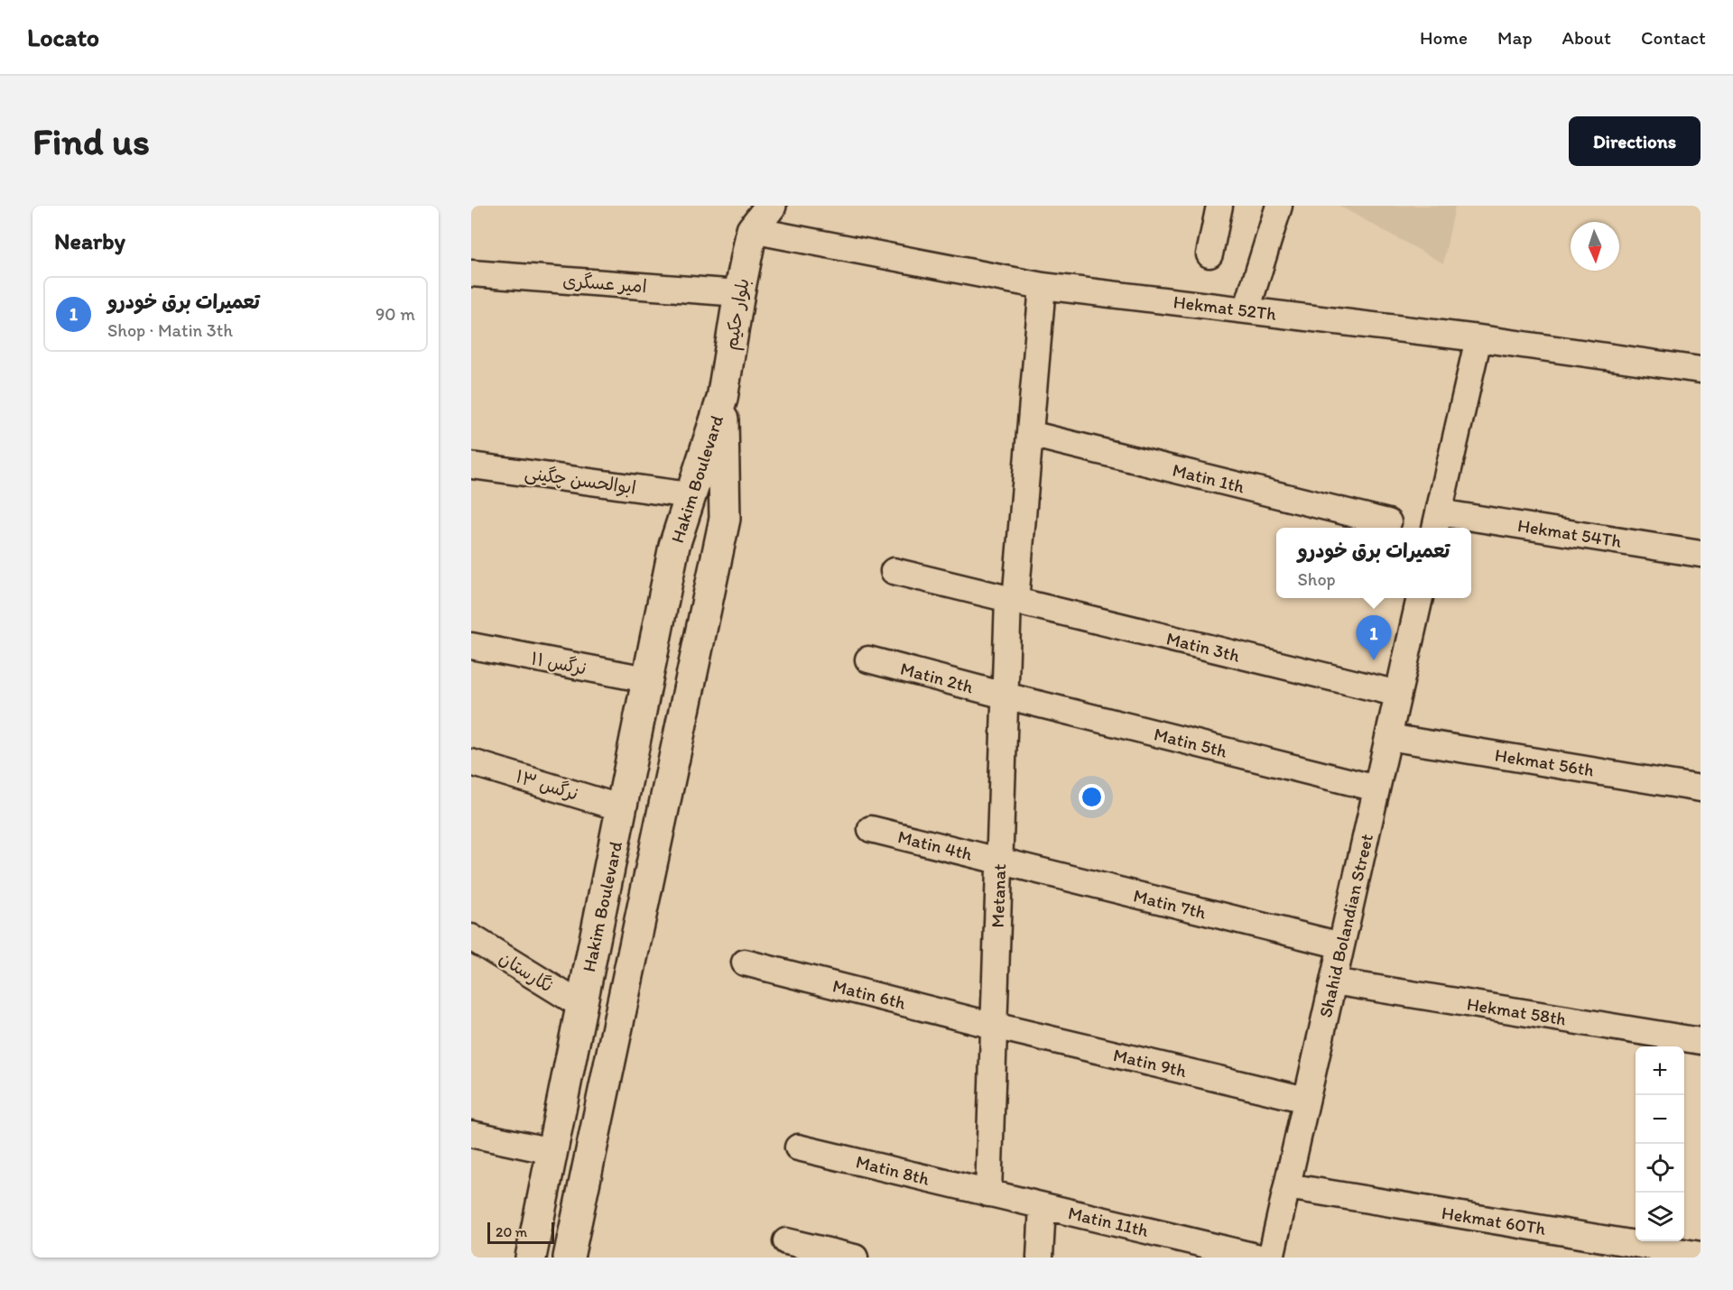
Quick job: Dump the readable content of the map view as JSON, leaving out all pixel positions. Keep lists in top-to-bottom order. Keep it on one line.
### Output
{"streets":{"main road":["بلوار حکیم","Hakim Boulevard"],"street":["امیر عسگری","Hekmat 52Th","Matin 1th","ابوالحسن چگینی","Hekmat 54Th","Matin 3th","نرگس ۱۱","Matin 2th","Matin 5th","Hekmat 56th","نرگس ۱۳","Matin 4th","Metanat","Matin 7th","Shahid Bolandian Street","نگارستان","Matin 6th","Hekmat 58th","Matin 9th","Matin 8th","Hekmat 60Th","Matin 11th"]},"crossings":[["امیر عسگری","بلوار حکیم"],["Hekmat 52Th","بلوار حکیم"],["Hekmat 52Th","Metanat"],["بلوار حکیم","Hakim Boulevard"],["Matin 1th","Metanat"],["Hakim Boulevard","ابوالحسن چگینی"],["Hakim Boulevard","نرگس ۱۱"],["Hakim Boulevard","نرگس ۱۳"],["Hakim Boulevard","نگارستان"],["Matin 3th","Metanat"],["Matin 3th","Shahid Bolandian Street"],["Matin 2th","Matin 5th"],["Matin 2th","Metanat"],["Matin 5th","Metanat"],["Matin 5th","Shahid Bolandian Street"],["Hekmat 56th","Shahid Bolandian Street"],["Matin 4th","Metanat"],["Matin 4th","Matin 7th"],["Metanat","Matin 7th"],["Metanat","Matin 6th"],["Metanat","Matin 9th"],["Metanat","Matin 8th"],["Metanat","Matin 11th"],["Matin 7th","Shahid Bolandian Street"],["Shahid Bolandian Street","Hekmat 58th"],["Shahid Bolandian Street","Matin 9th"],["Shahid Bolandian Street","Hekmat 60Th"],["Matin 6th","Matin 9th"],["Matin 8th","Matin 11th"]],"scale_bar":"20 m","north":"bottom","page":{"header":"Locato","nav":["Home","Map","About","Contact"],"buttons":"Directions","title":"Find us","heading":"Nearby","list":[{"mark":"1","name":"تعمیرات برق خودرو","note":"Shop · Matin 3th","value":"90 m"}],"popup":["تعمیرات برق خودرو","Shop"],"pins":"1","map_buttons":["+","−"],"scale":"20 m"}}
